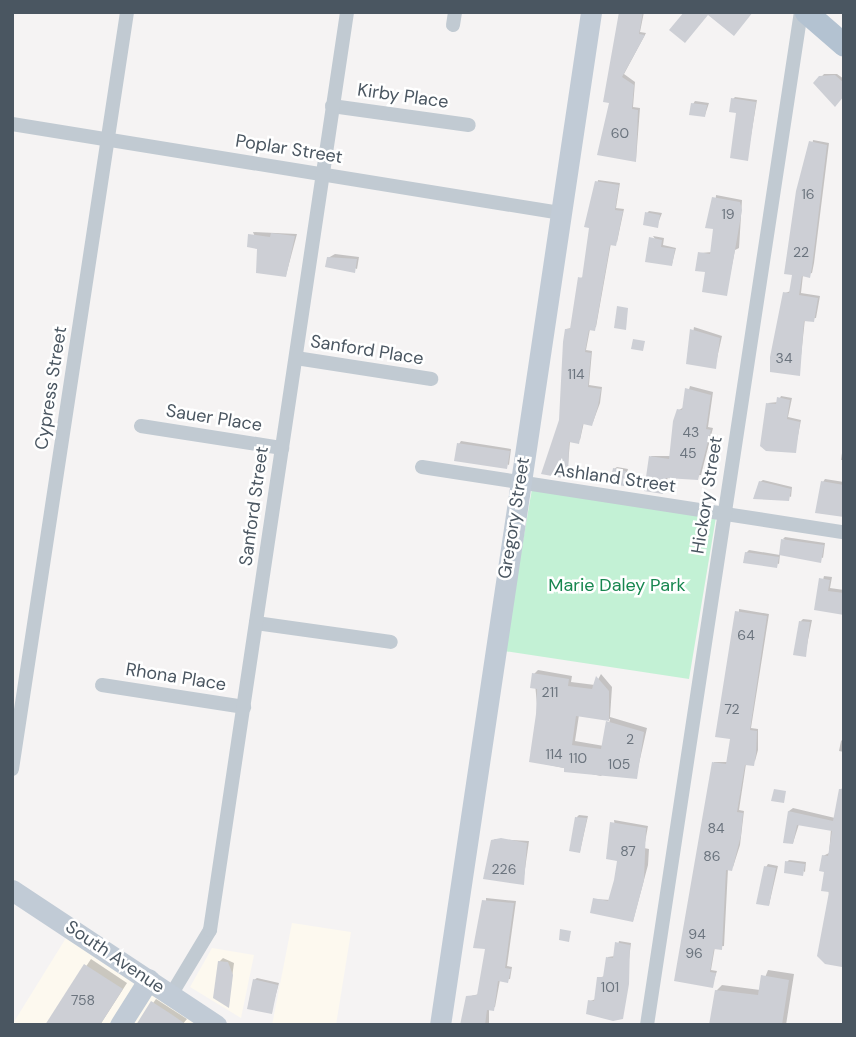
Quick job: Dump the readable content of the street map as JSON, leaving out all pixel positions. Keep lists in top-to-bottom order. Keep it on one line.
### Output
{"streets":{"street":["Kirby Place","Poplar Street","Sanford Place","Cypress Street","Sauer Place","Ashland Street","Hickory Street","Sanford Street","Gregory Street","Rhona Place","South Avenue"]},"crossings":[["Kirby Place","Sanford Street"],["Poplar Street","Cypress Street"],["Poplar Street","Sanford Street"],["Poplar Street","Gregory Street"],["Sanford Place","Sanford Street"],["Sauer Place","Sanford Street"],["Ashland Street","Hickory Street"],["Ashland Street","Gregory Street"],["Sanford Street","Rhona Place"],["Sanford Street","South Avenue"]],"parks":["Marie Daley Park"],"house_numbers":["60","16","19","22","34","114","43","45","64","211","72","2","114","110","105","84","87","86","226","94","96","101","758"]}
